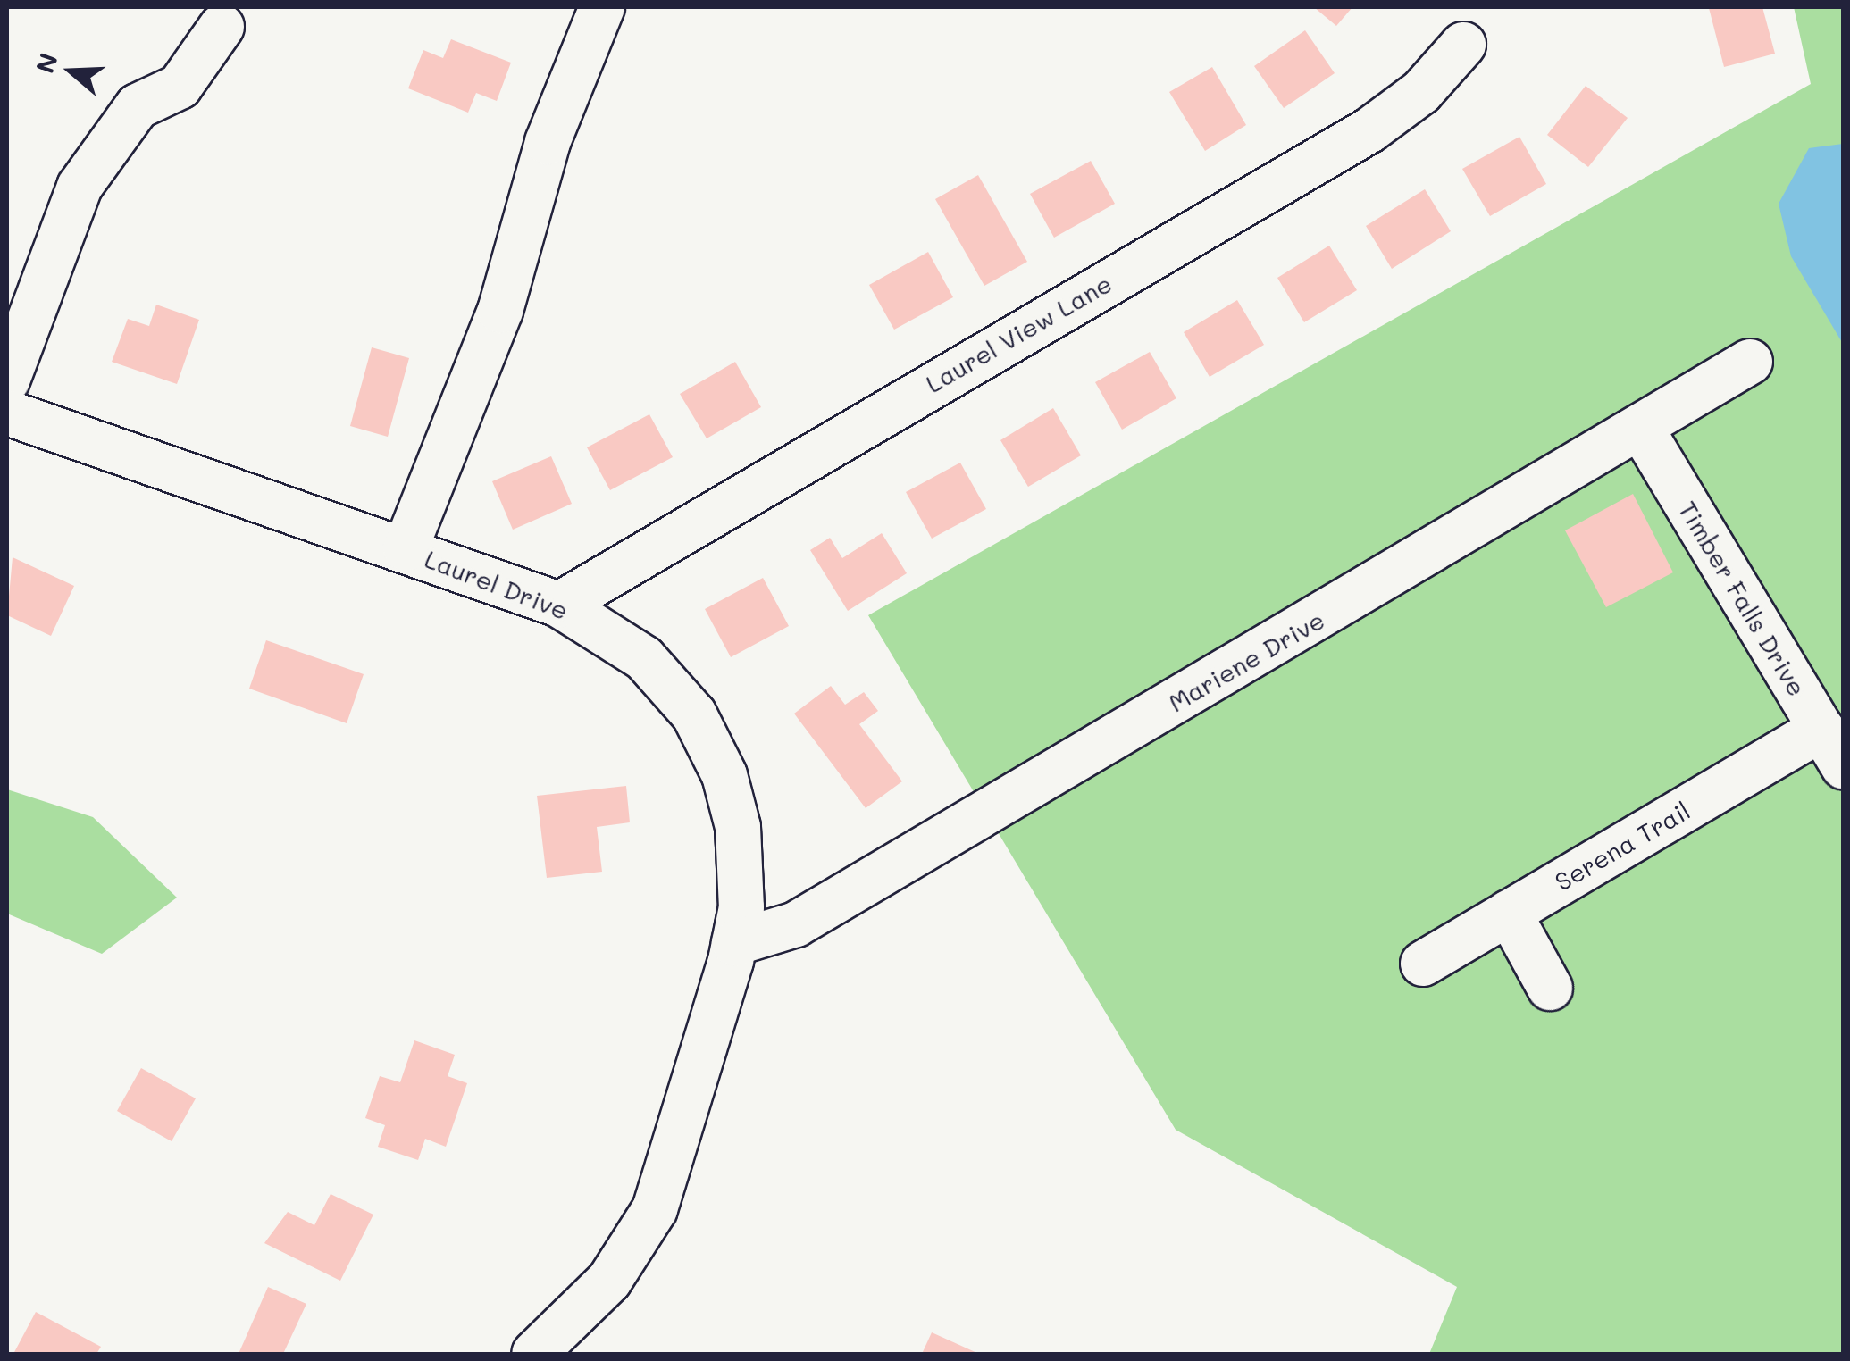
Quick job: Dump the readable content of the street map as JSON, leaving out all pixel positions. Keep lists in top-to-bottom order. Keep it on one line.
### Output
{"streets":{"street":["Laurel View Lane","Laurel Drive","Timber Falls Drive","Mariene Drive","Serena Trail"]},"crossings":[["Laurel View Lane","Laurel Drive"],["Laurel Drive","Mariene Drive"],["Timber Falls Drive","Mariene Drive"],["Timber Falls Drive","Serena Trail"]],"north":"left"}
